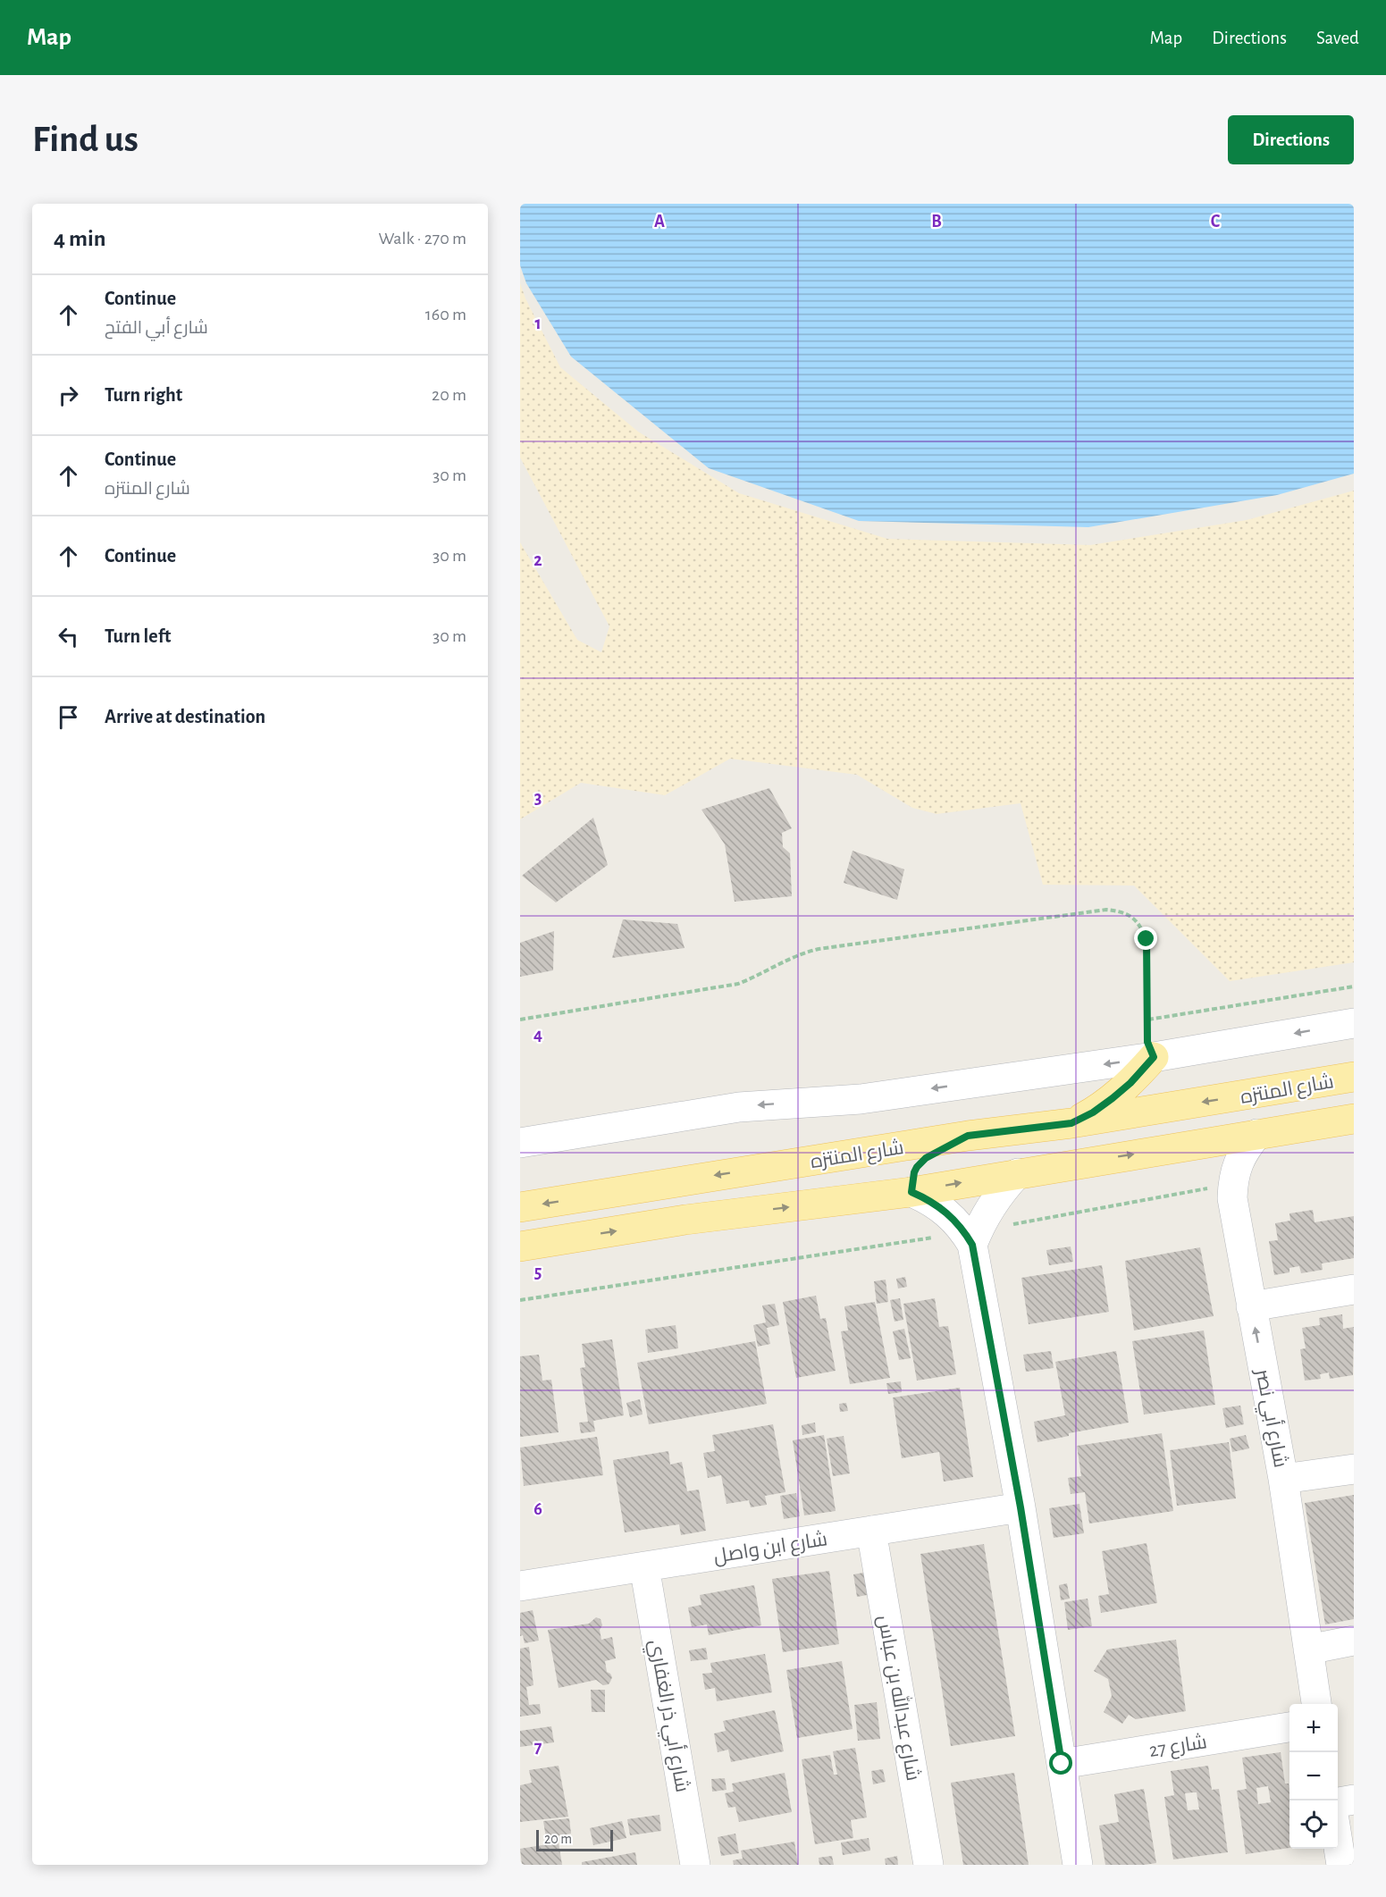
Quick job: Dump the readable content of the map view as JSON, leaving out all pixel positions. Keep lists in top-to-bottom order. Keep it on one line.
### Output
{"streets":{"main road":["شارع المنتزه"],"street":["شارع أبي نصر","شارع ابن واصل","شارع عبدالله بن عباس","شارع أبي ذر الغفاري","شارع 27"]},"crossings":[["شارع المنتزه","شارع أبي نصر"],["شارع ابن واصل","شارع عبدالله بن عباس"],["شارع ابن واصل","شارع أبي ذر الغفاري"]],"scale_bar":"20 m","page":{"header":"Map","nav":["Map","Directions","Saved"],"buttons":"Directions","title":"Find us","heading":["4 min","Walk · 270 m"],"list":[["Continue","شارع أبي الفتح","160 m"],["Turn right","20 m"],["Continue","شارع المنتزه","30 m"],["Continue","30 m"],["Turn left","30 m"],"Arrive at destination"],"map_buttons":["+","−"],"scale":"20 m"},"grid":{"columns":["A","B","C"],"rows":["1","2","3","4","5","6","7"]}}
